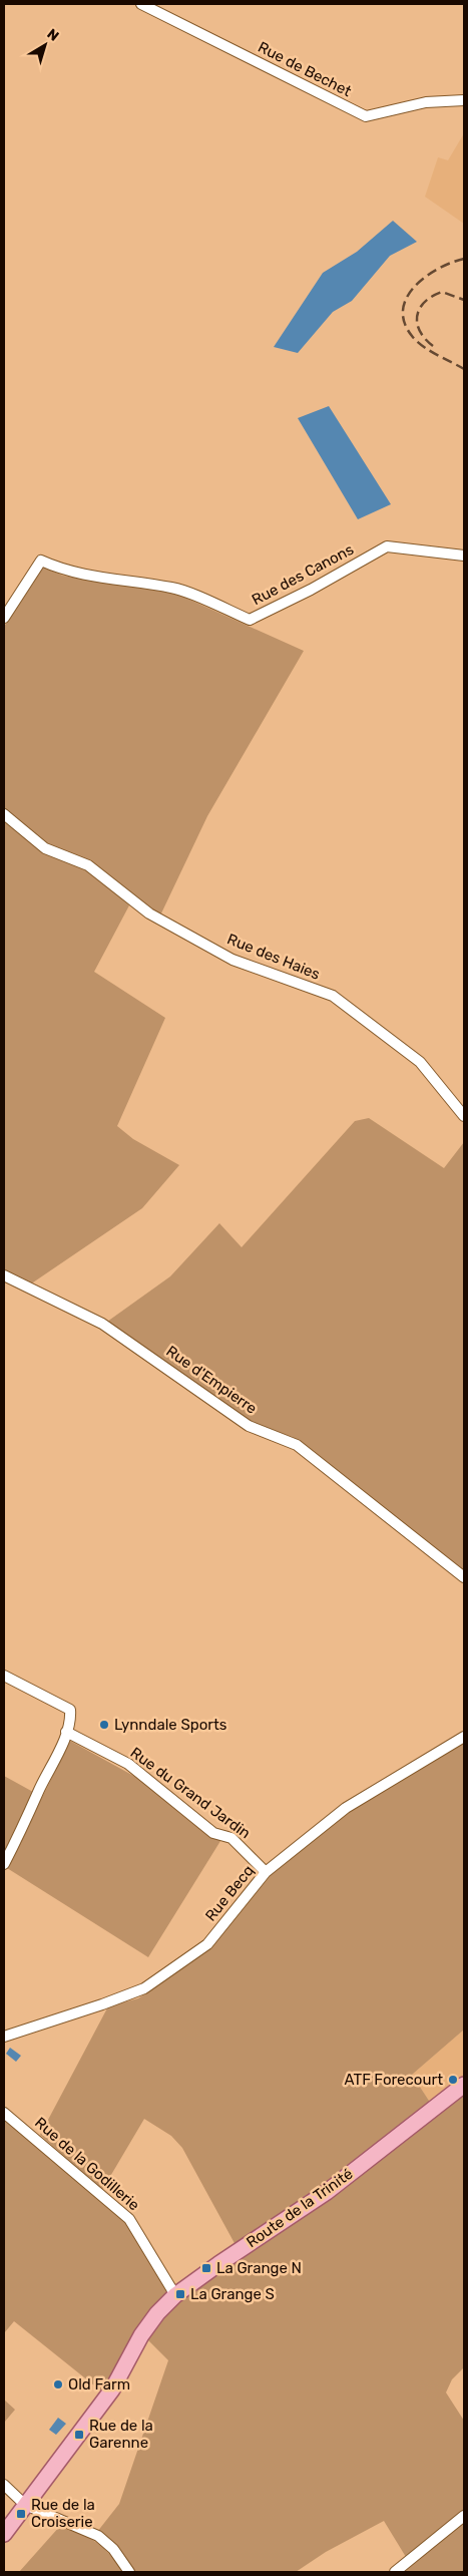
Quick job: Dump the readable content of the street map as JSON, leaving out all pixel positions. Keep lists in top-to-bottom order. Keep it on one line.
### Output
{"streets":{"main road":["Route de la Trinité"],"street":["Rue de Bechet","Rue des Canons","Rue des Haies","Rue d'Empierre","Rue du Grand Jardin","Rue Becq","Rue de la Godillerie"]},"crossings":[["Rue du Grand Jardin","Rue Becq"],["Rue de la Godillerie","Route de la Trinité"]],"places":{"other":["Lynndale Sports","ATF Forecourt","Old Farm"],"transit":["La Grange N","La Grange S","Rue de la Garenne","Rue de la Croiserie"]},"north":"top right"}
